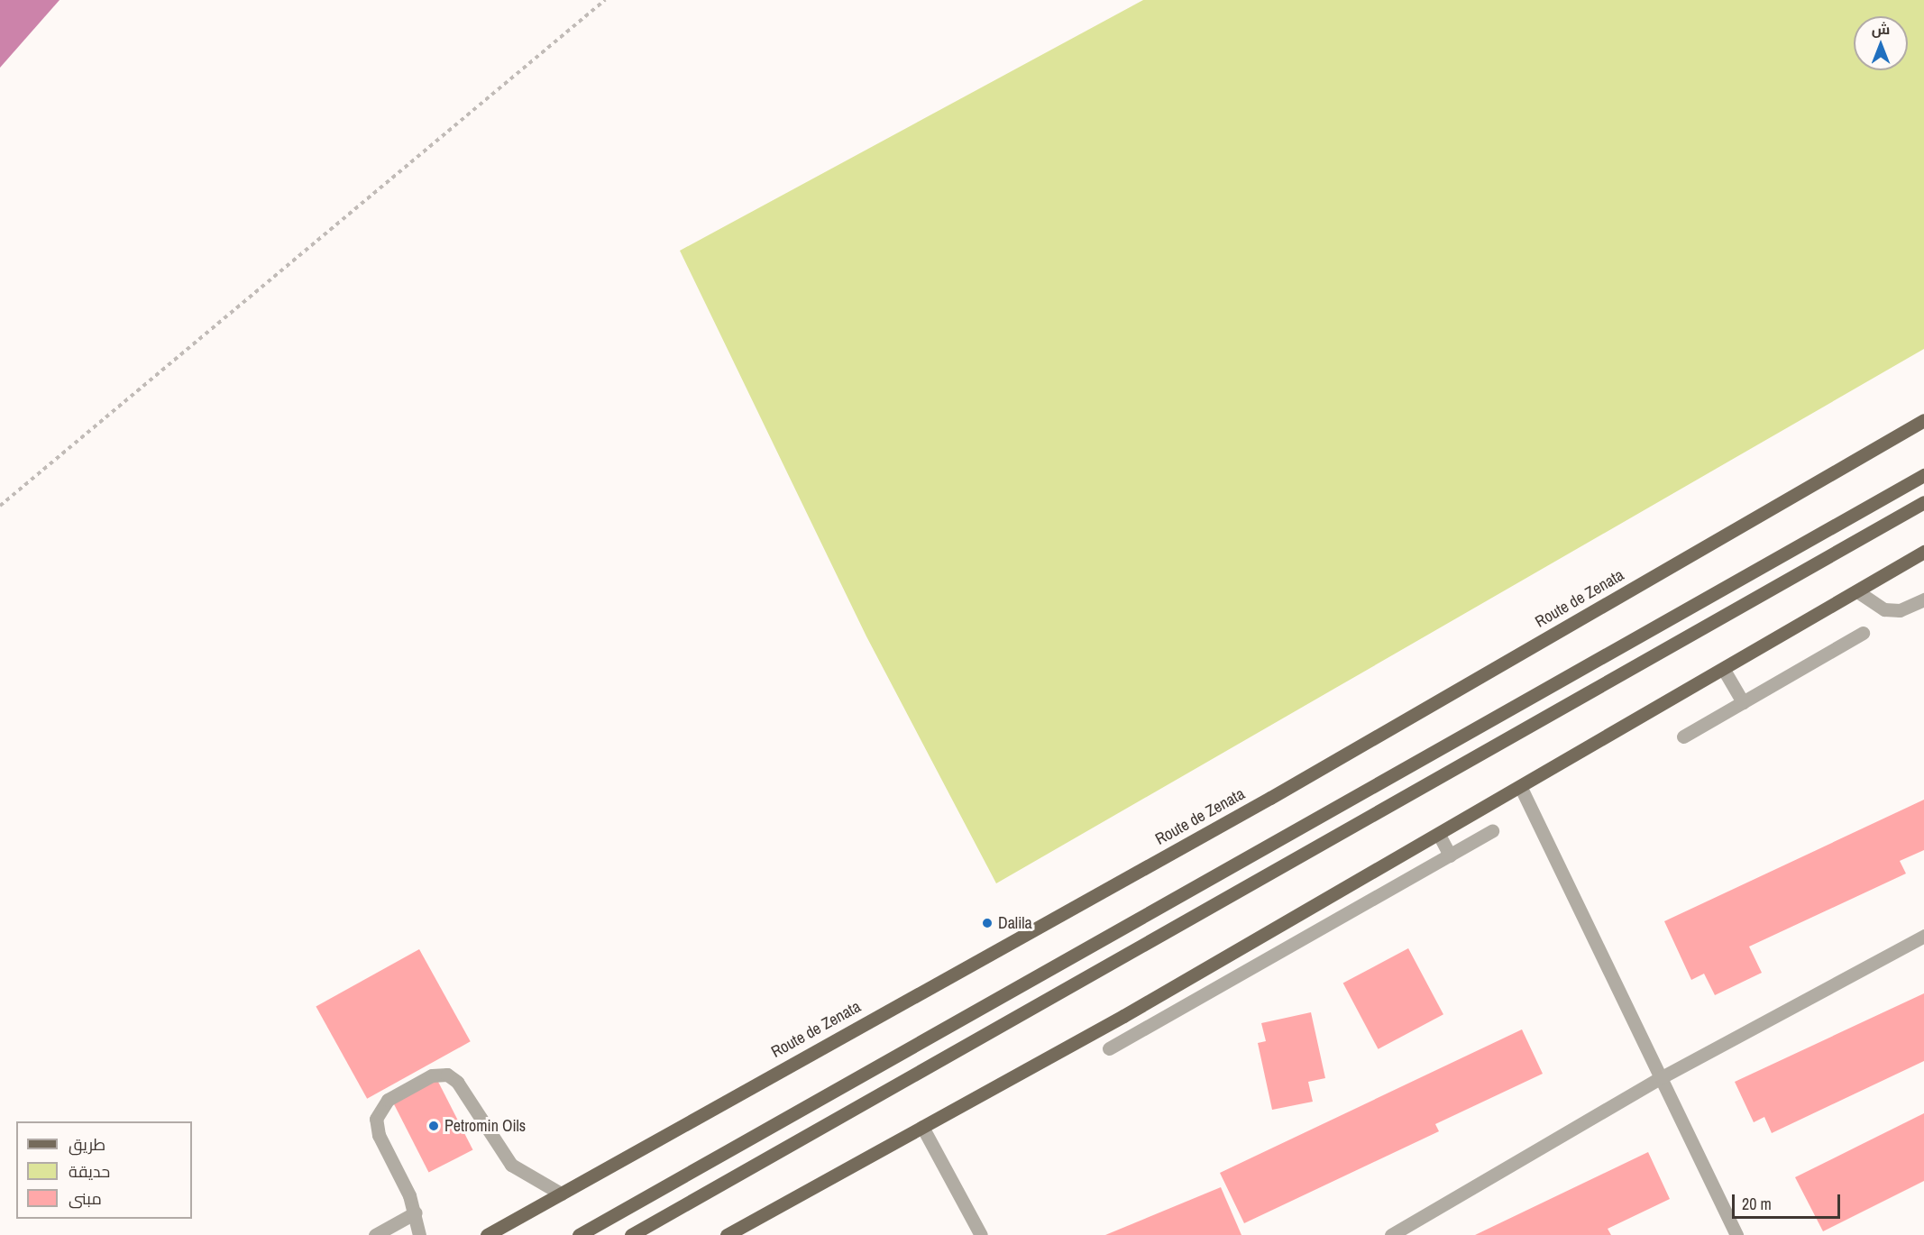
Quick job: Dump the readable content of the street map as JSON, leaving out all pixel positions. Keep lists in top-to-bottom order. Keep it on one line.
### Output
{"streets":{"main road":["Route de Zenata"]},"places":["Dalila","Petromin Oils"],"legend":["طريق","حديقة","مبنى"],"scale_bar":"20 m","north":"top"}
